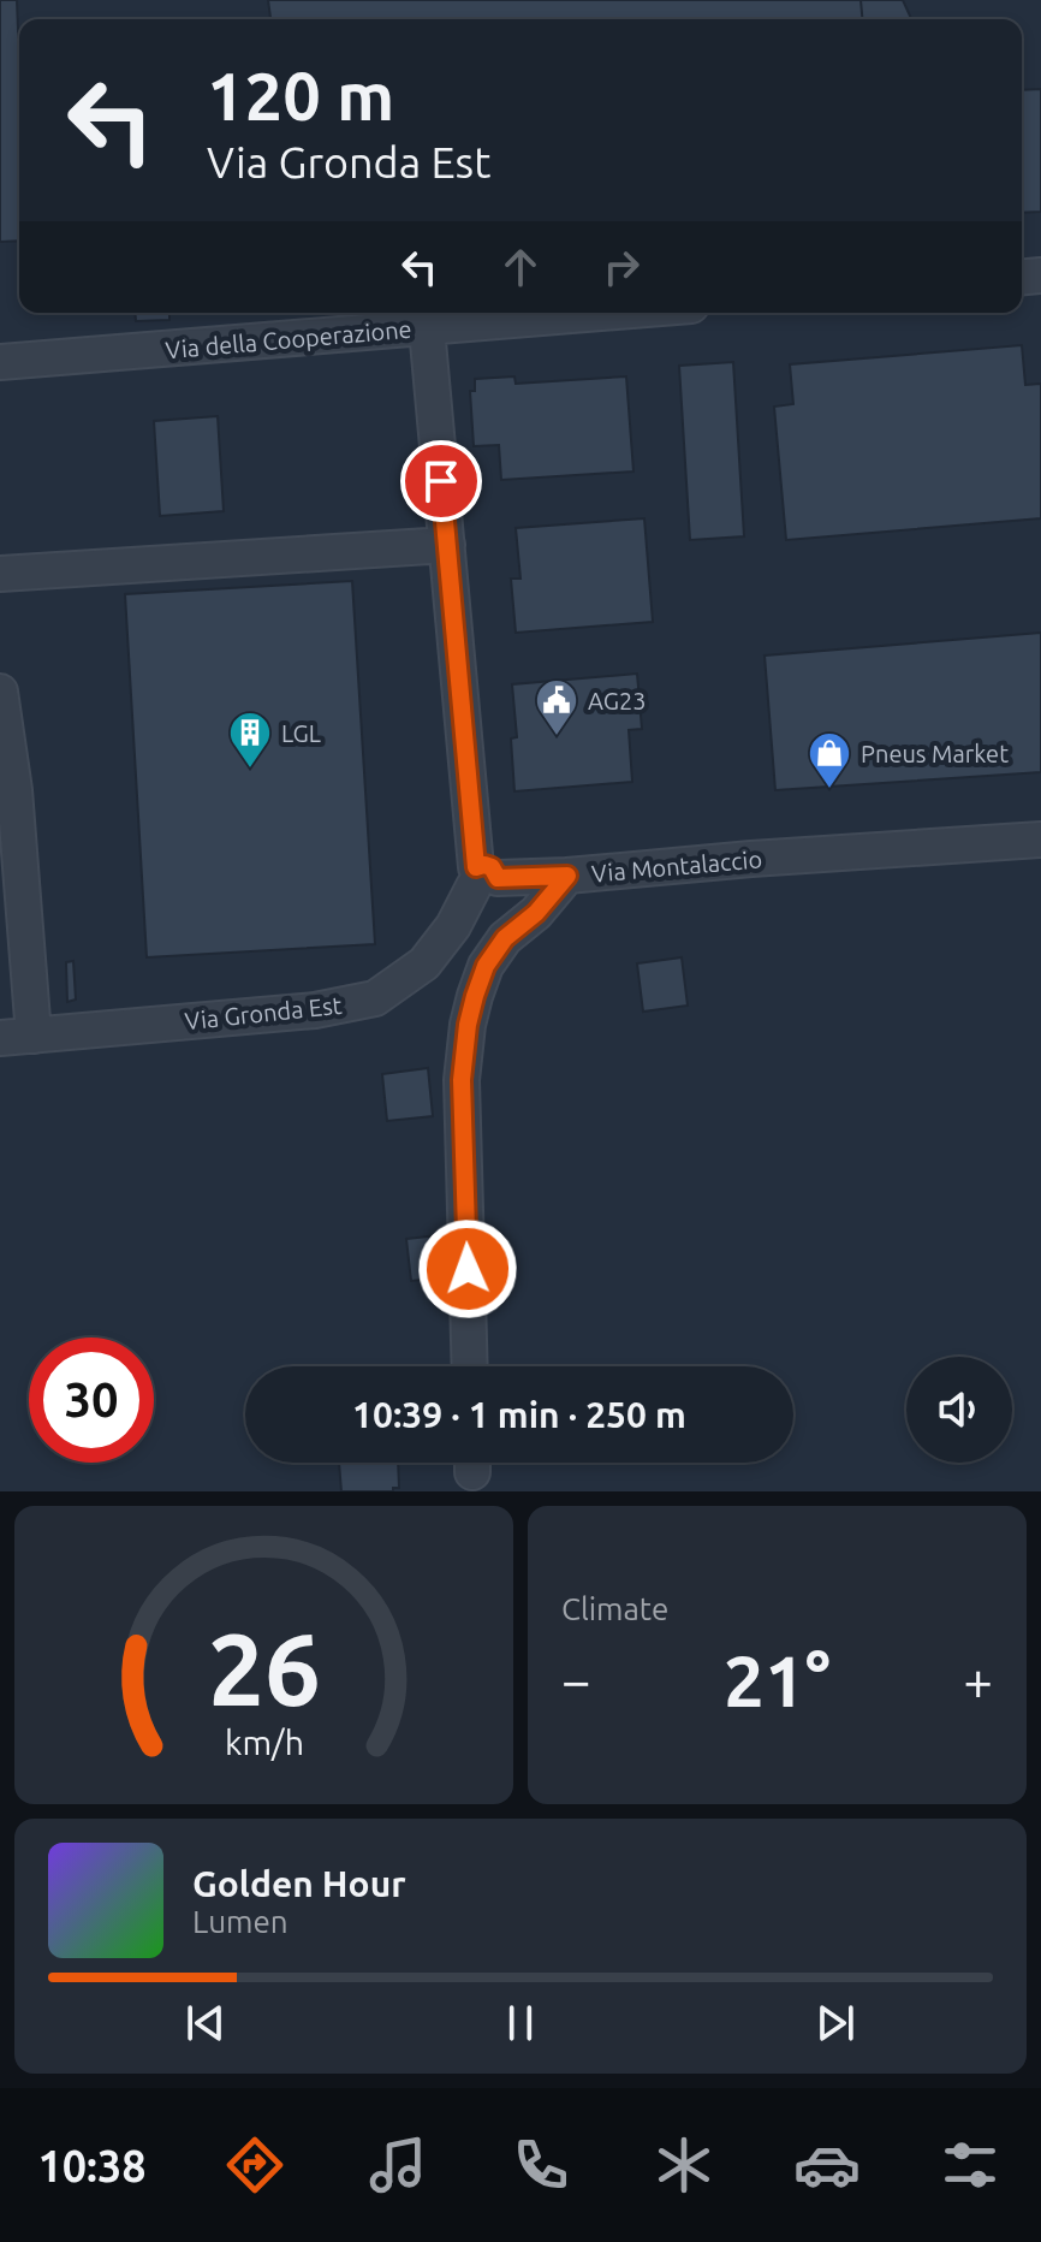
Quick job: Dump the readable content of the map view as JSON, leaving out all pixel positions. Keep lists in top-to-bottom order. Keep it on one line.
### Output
{"streets":{"street":["Via della Cooperazione","Via Montalaccio","Via Gronda Est"]},"places":{"public building":["AG23"],"building":["LGL"],"shop":["Pneus Market"]},"page":{"turn":["120 m","Via Gronda Est"],"limit":"30","trip":"10:39 · 1 min · 250 m","tile":"Climate","heat":["−","21°","+"],"song":["Golden Hour","Lumen"],"tabs":"10:38","gauge":["26","km/h"]}}
